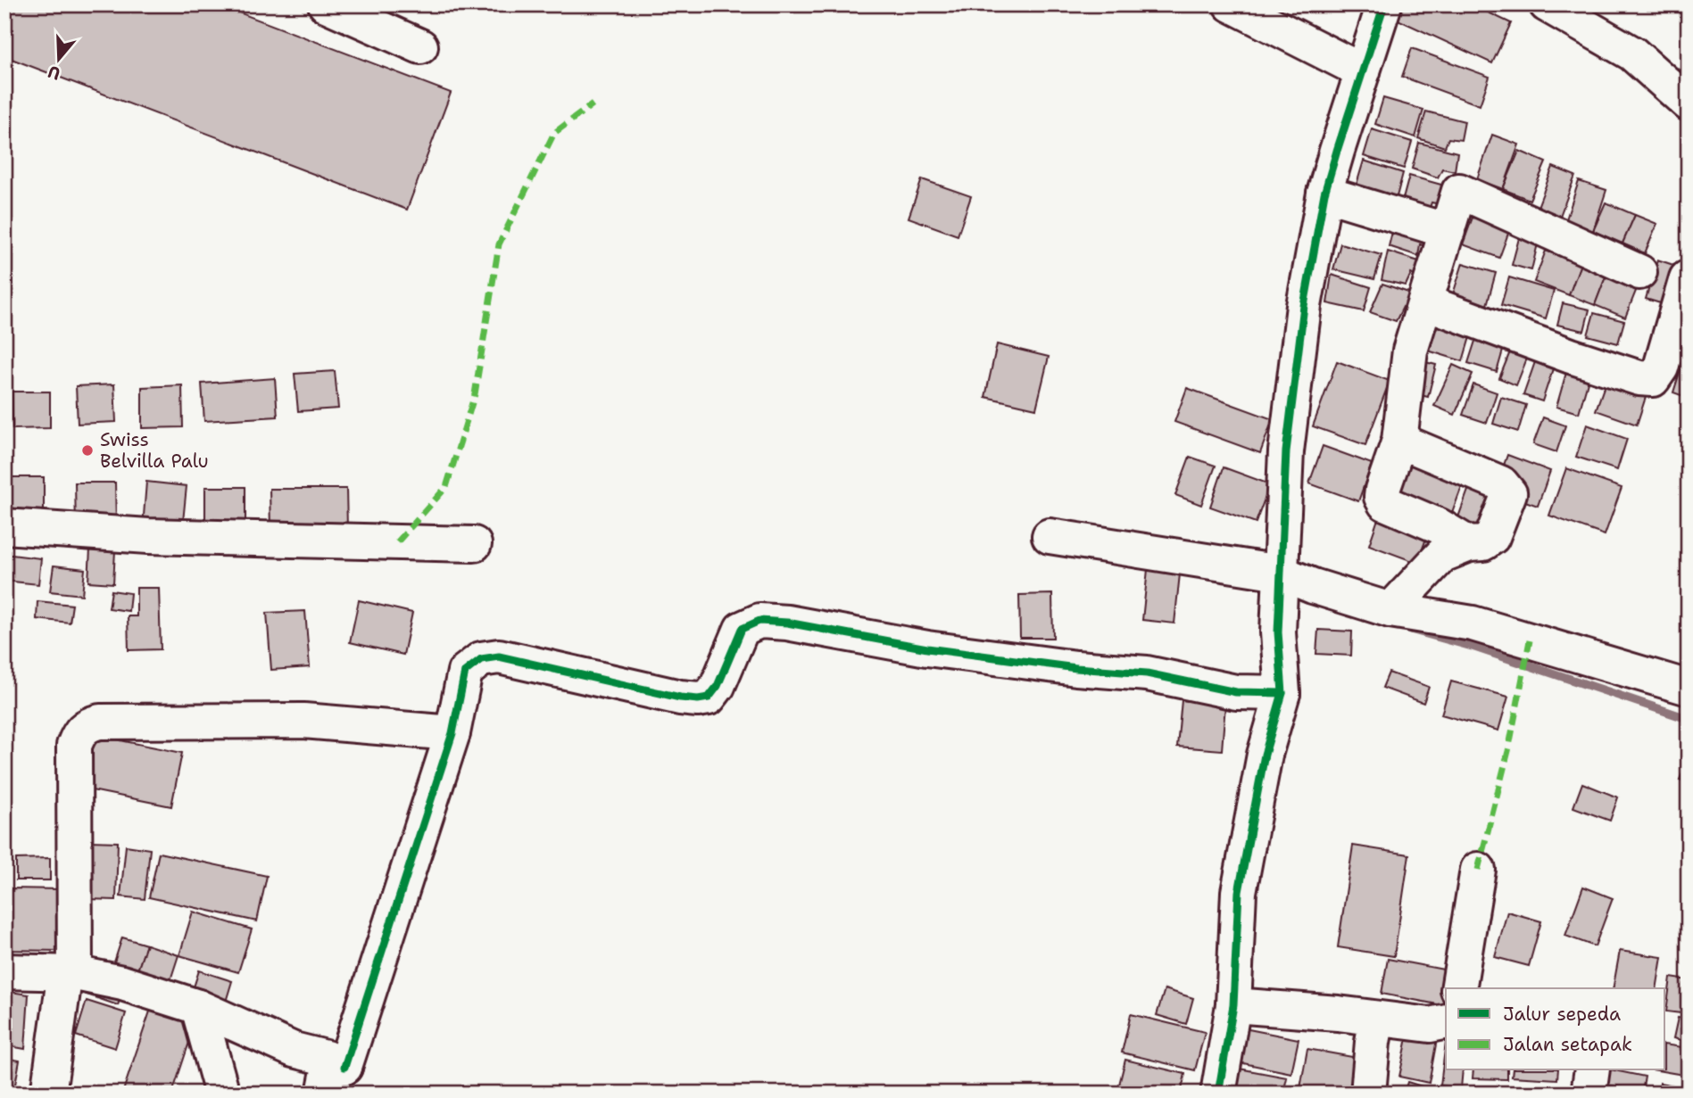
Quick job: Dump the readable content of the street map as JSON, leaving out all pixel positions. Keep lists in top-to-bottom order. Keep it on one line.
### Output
{"places":["Swiss Belvilla Palu"],"legend":["Jalur sepeda","Jalan setapak"],"north":"bottom"}
